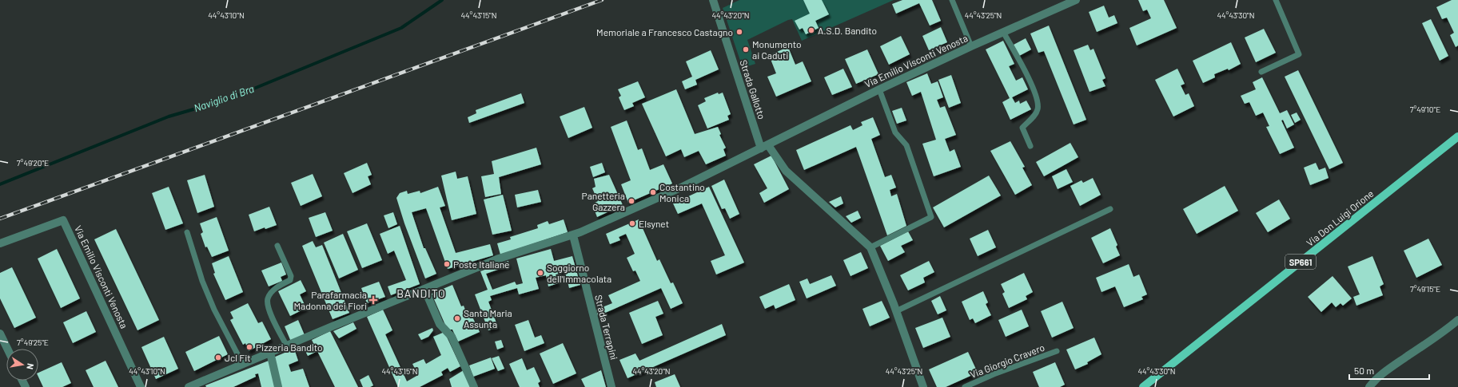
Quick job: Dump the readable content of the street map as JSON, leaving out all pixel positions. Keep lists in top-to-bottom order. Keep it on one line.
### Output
{"streets":{"main road":["Via Don Luigi Orione","SP661"],"street":["Via Emilio Visconti Venosta","Strada Gallotto","Strada Terrapini"],"lane":["Via Giorgio Cravero"]},"crossings":[["Via Emilio Visconti Venosta","Strada Gallotto"],["Via Emilio Visconti Venosta","Strada Terrapini"]],"districts":["BANDITO"],"water":["Naviglio di Bra"],"places":{"other":["A.S.D. Bandito","Memoriale a Francesco Castagno","Monumento ai Caduti","Costantino Monica","Panetteria Gazzera","Elsynet","Poste Italiane","Soggiorno dell'Immacolata","Santa Maria Assunta","Pizzeria Bandito","Jcl Fit"],"health":["Parafarmacia Madonna dei Fiori"]},"scale_bar":"50 m","north":"right","coordinates":["44°43'10\"N","44°43'15\"N","44°43'20\"N","44°43'25\"N","44°43'30\"N","7°49'10\"E","7°49'20\"E","7°49'15\"E","7°49'25\"E"]}
